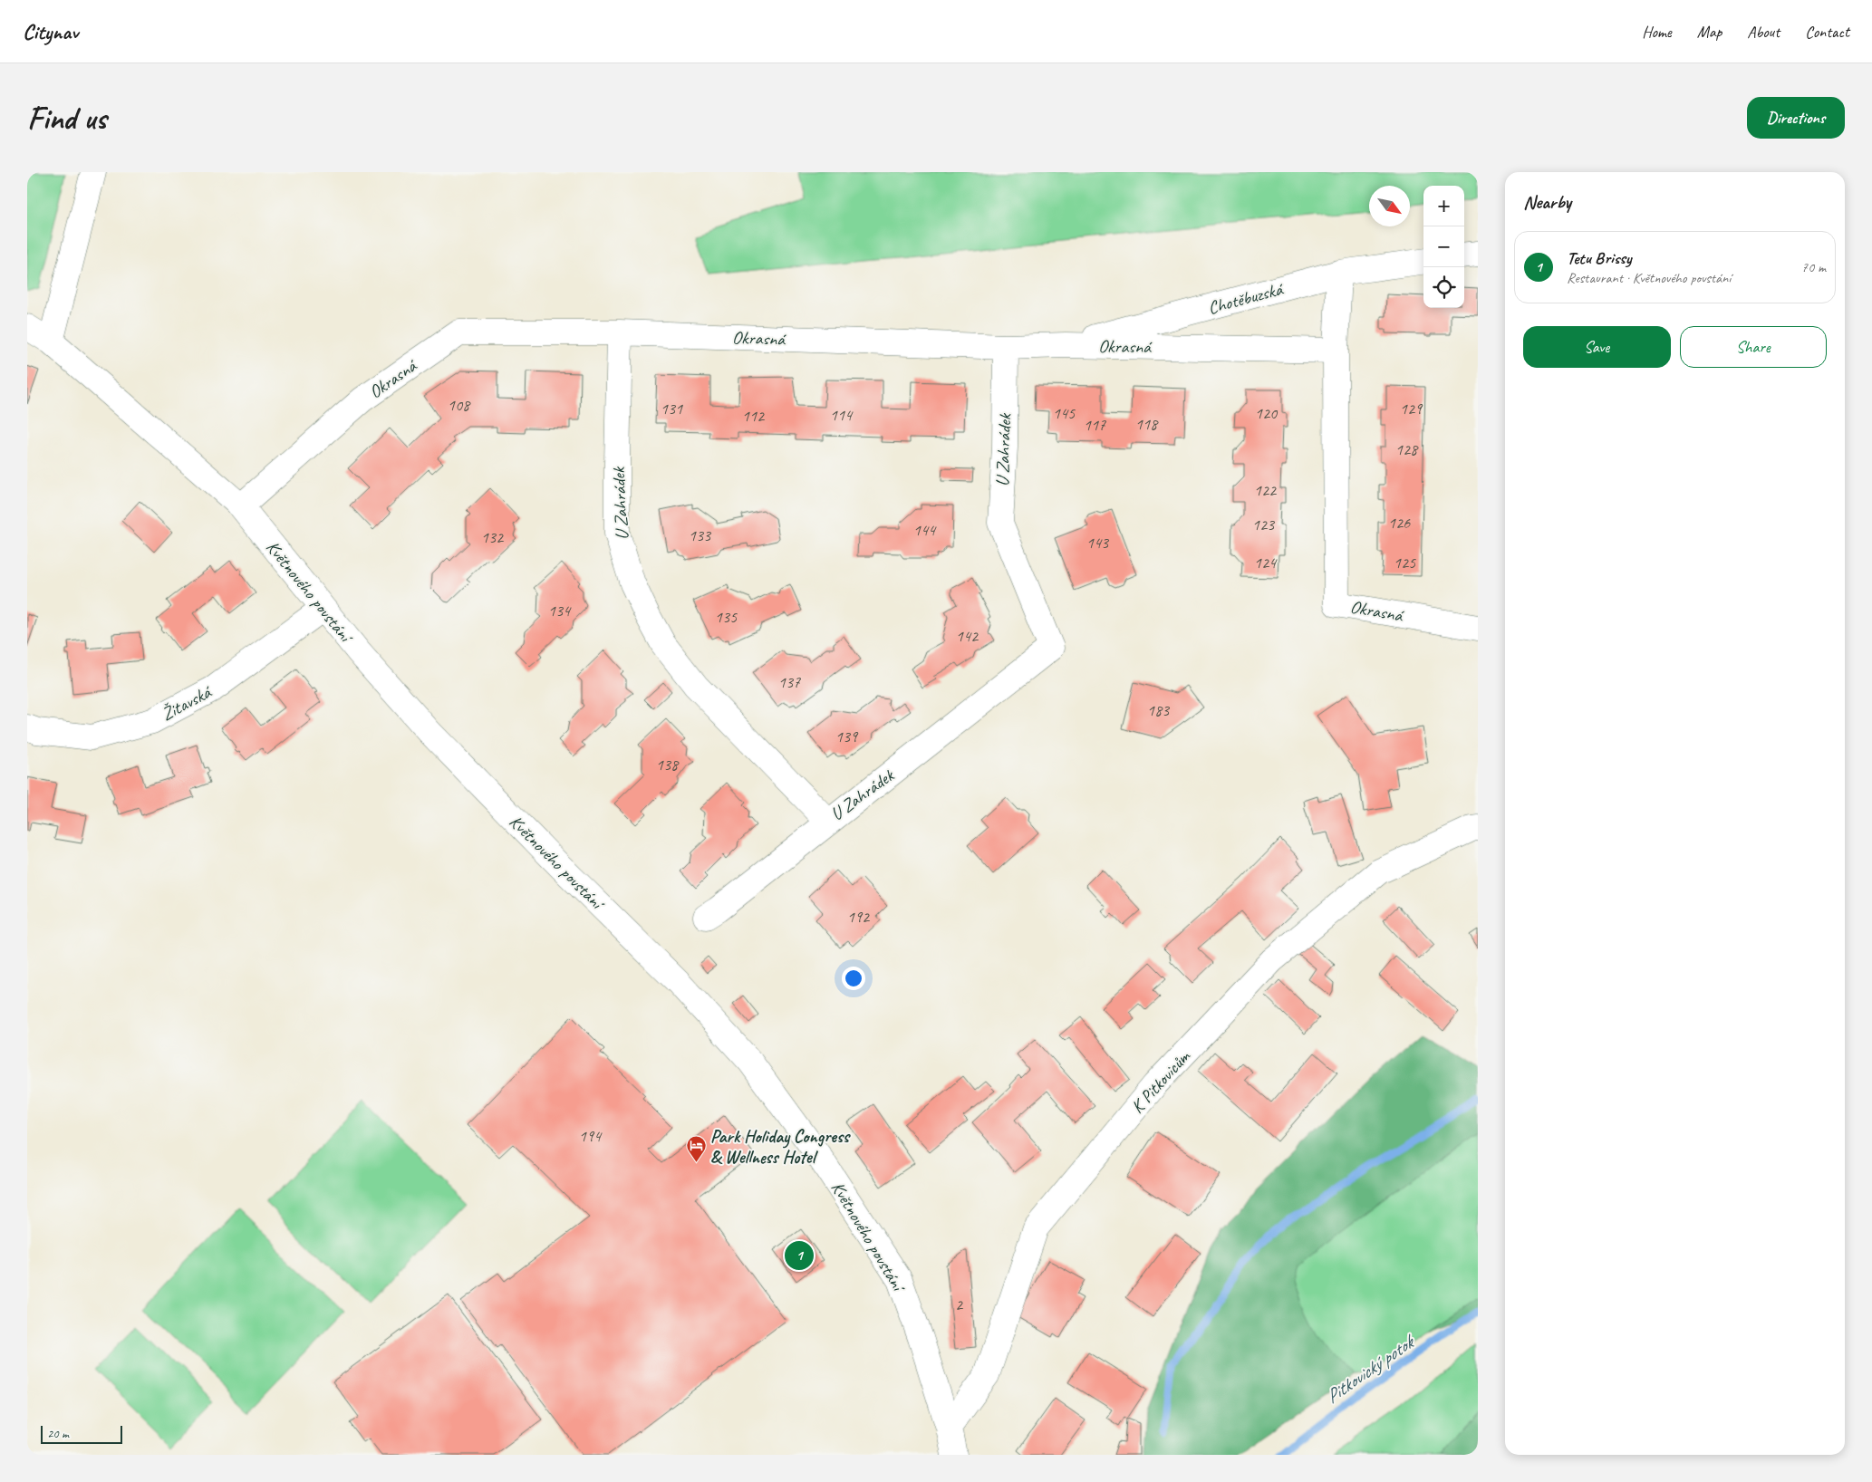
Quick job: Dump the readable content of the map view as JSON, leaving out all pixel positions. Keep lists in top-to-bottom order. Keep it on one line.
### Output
{"streets":{"street":["Chotěbuzská","Okrasná","U Zahrádek","Květnového povstání","Žitavská","K Pitkovicům"]},"crossings":[["Chotěbuzská","Okrasná"],["Okrasná","U Zahrádek"],["Okrasná","Květnového povstání"],["Květnového povstání","Žitavská"],["Květnového povstání","K Pitkovicům"]],"water":["Pitkovický potok"],"places":{"hotel":["Park Holiday Congress & Wellness Hotel"]},"house_numbers":["108","131","129","145","120","114","112","118","117","128","122","126","123","144","133","132","143","124","125","134","135","142","137","183","139","138","192","194","2"],"scale_bar":"20 m","north":"bottom right","page":{"header":"Citynav","nav":["Home","Map","About","Contact"],"buttons":["Directions",["Save","Share"]],"title":"Find us","heading":"Nearby","map_buttons":["+","−"],"list":[{"mark":"1","name":"Tetu Brissy","note":"Restaurant · Květnového povstání","value":"70 m"}],"pins":"1","scale":"20 m"}}
